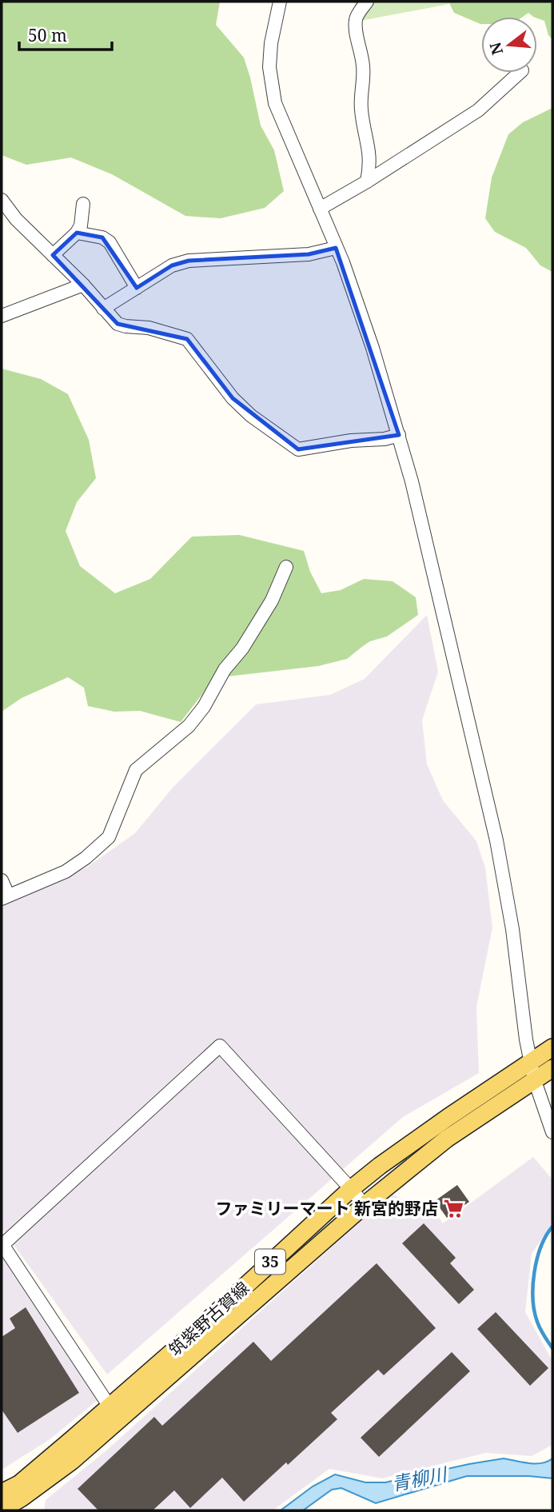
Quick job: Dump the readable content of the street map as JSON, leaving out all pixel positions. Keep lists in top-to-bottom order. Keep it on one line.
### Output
{"streets":{"main road":["35","筑紫野古賀線"]},"water":["青柳川"],"places":{"supermarket":["ファミリーマート 新宮的野店"]},"scale_bar":"50 m","north":"left"}
